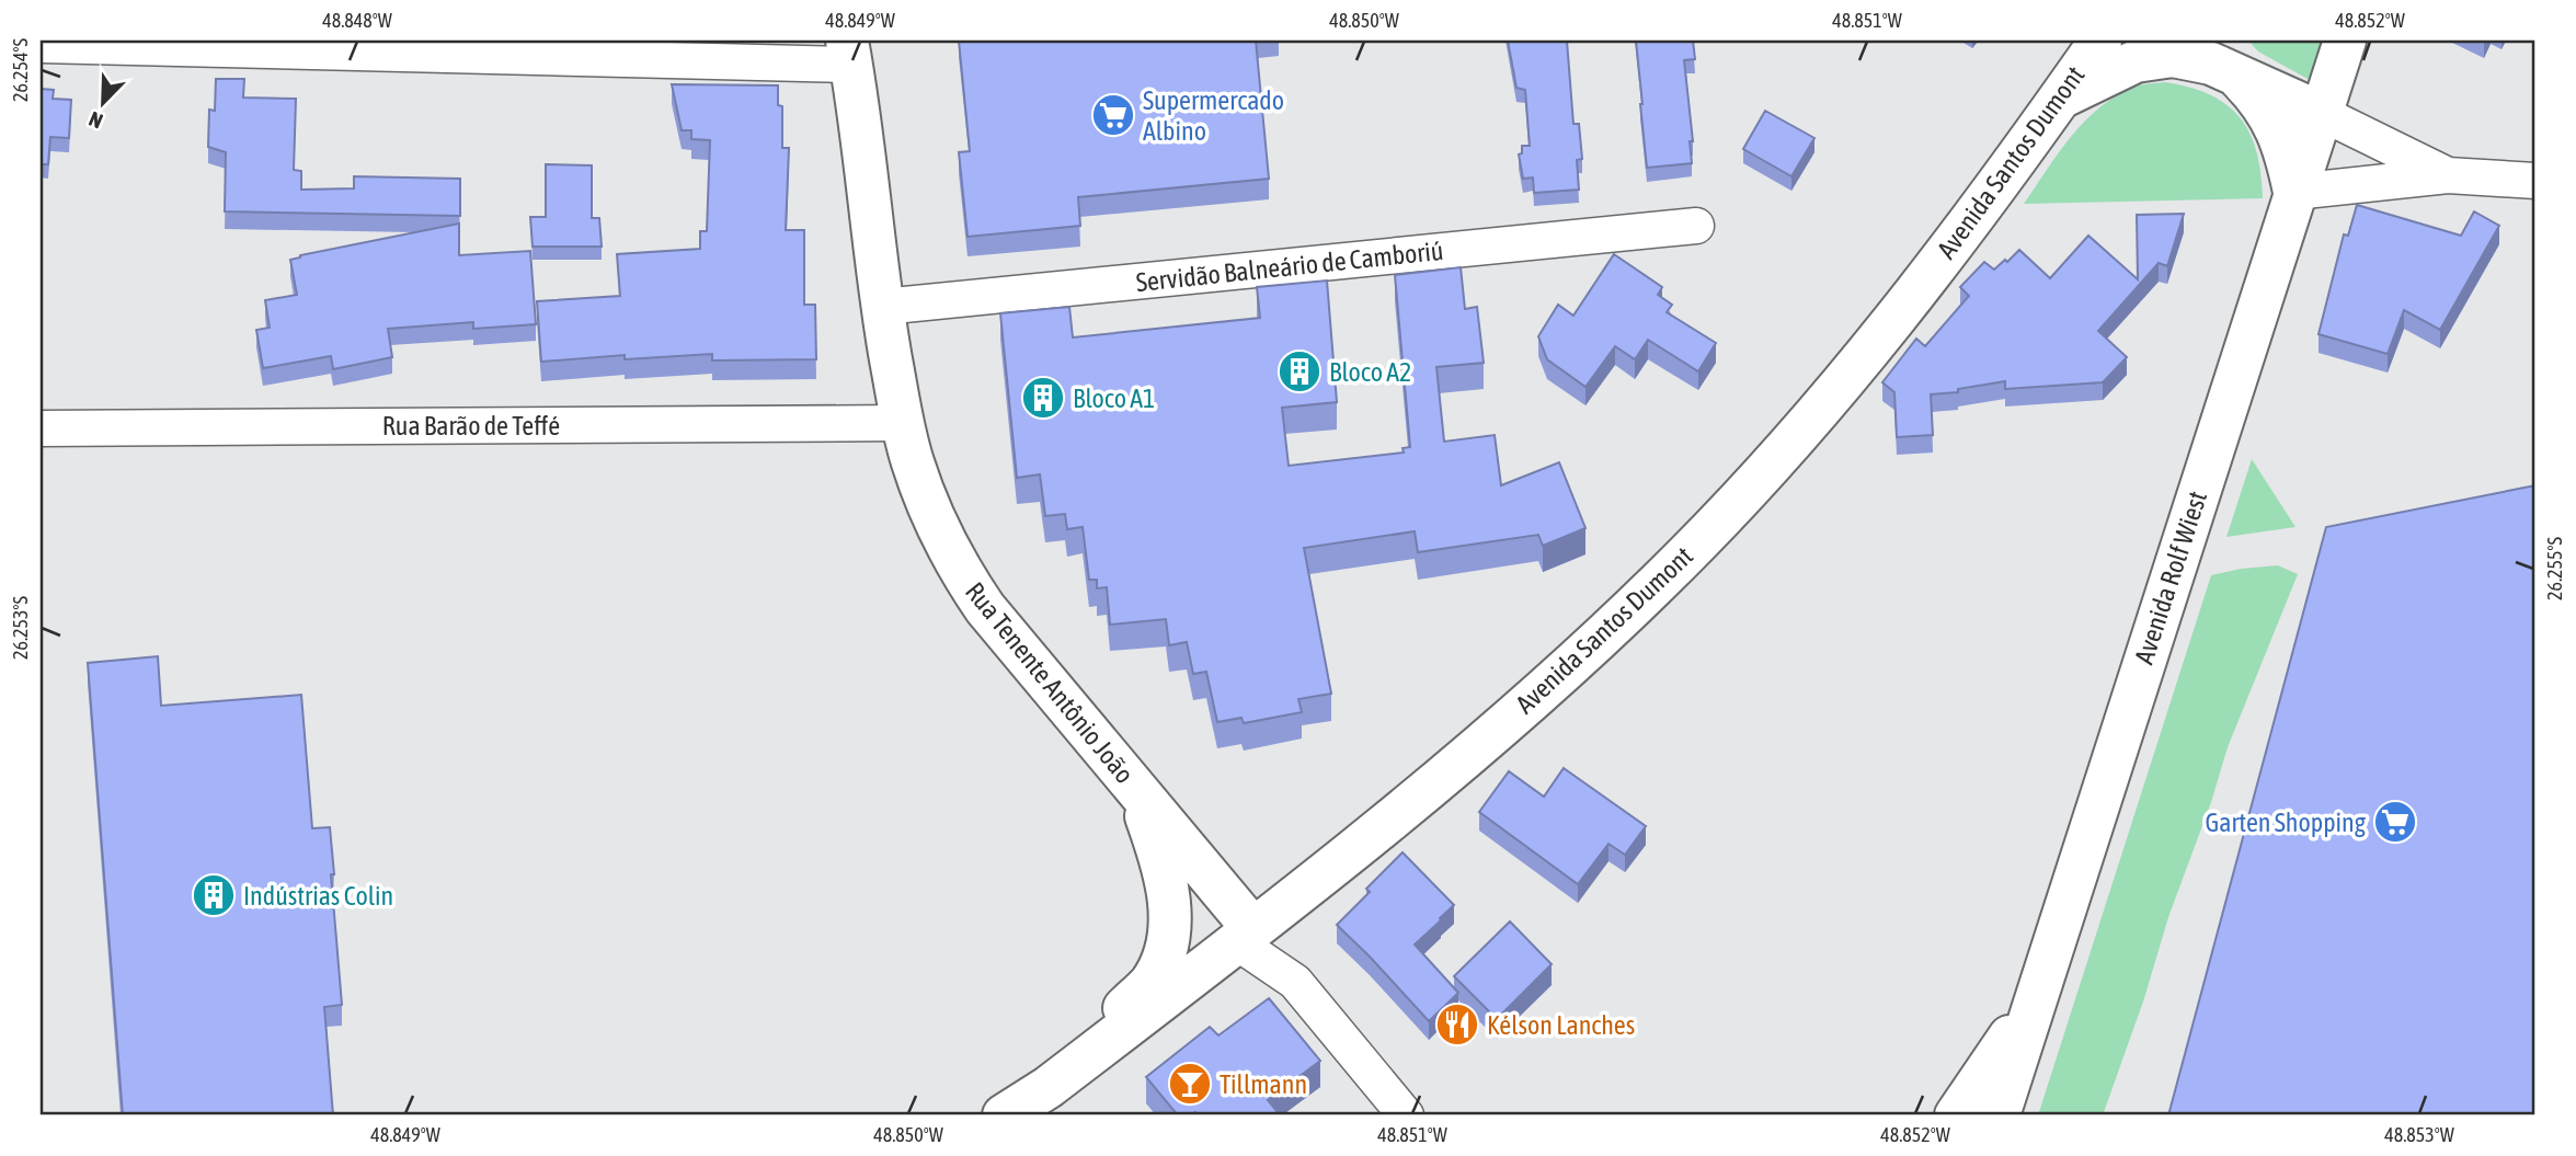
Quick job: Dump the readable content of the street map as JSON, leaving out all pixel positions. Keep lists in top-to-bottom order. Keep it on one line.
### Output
{"streets":{"main road":["Avenida Santos Dumont","Avenida Rolf Wiest","Rua Tenente Antônio João"],"street":["Servidão Balneário de Camboriú","Rua Barão de Teffé"]},"crossings":[["Avenida Santos Dumont","Rua Tenente Antônio João"],["Servidão Balneário de Camboriú","Rua Tenente Antônio João"],["Rua Barão de Teffé","Rua Tenente Antônio João"]],"places":{"supermarket":["Supermercado Albino","Garten Shopping"],"building":["Bloco A2","Bloco A1","Indústrias Colin"],"restaurant":["Kélson Lanches"],"bar":["Tillmann"]},"north":"bottom left","coordinates":["48.848°W","48.849°W","48.850°W","48.851°W","48.852°W","26.254°S","26.255°S","26.253°S","48.853°W"]}
